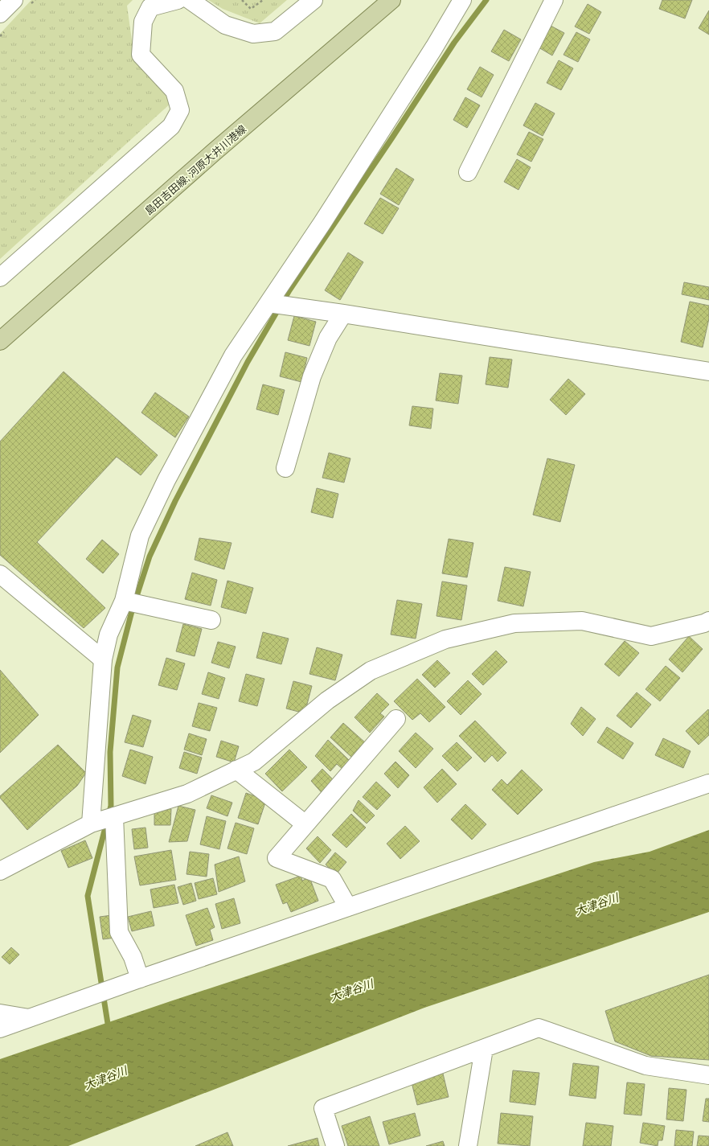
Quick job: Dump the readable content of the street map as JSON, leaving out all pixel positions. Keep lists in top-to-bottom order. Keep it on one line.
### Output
{"streets":{"main road":["島田吉田線; 河原大井川港線"]},"water":["大津谷川"]}
